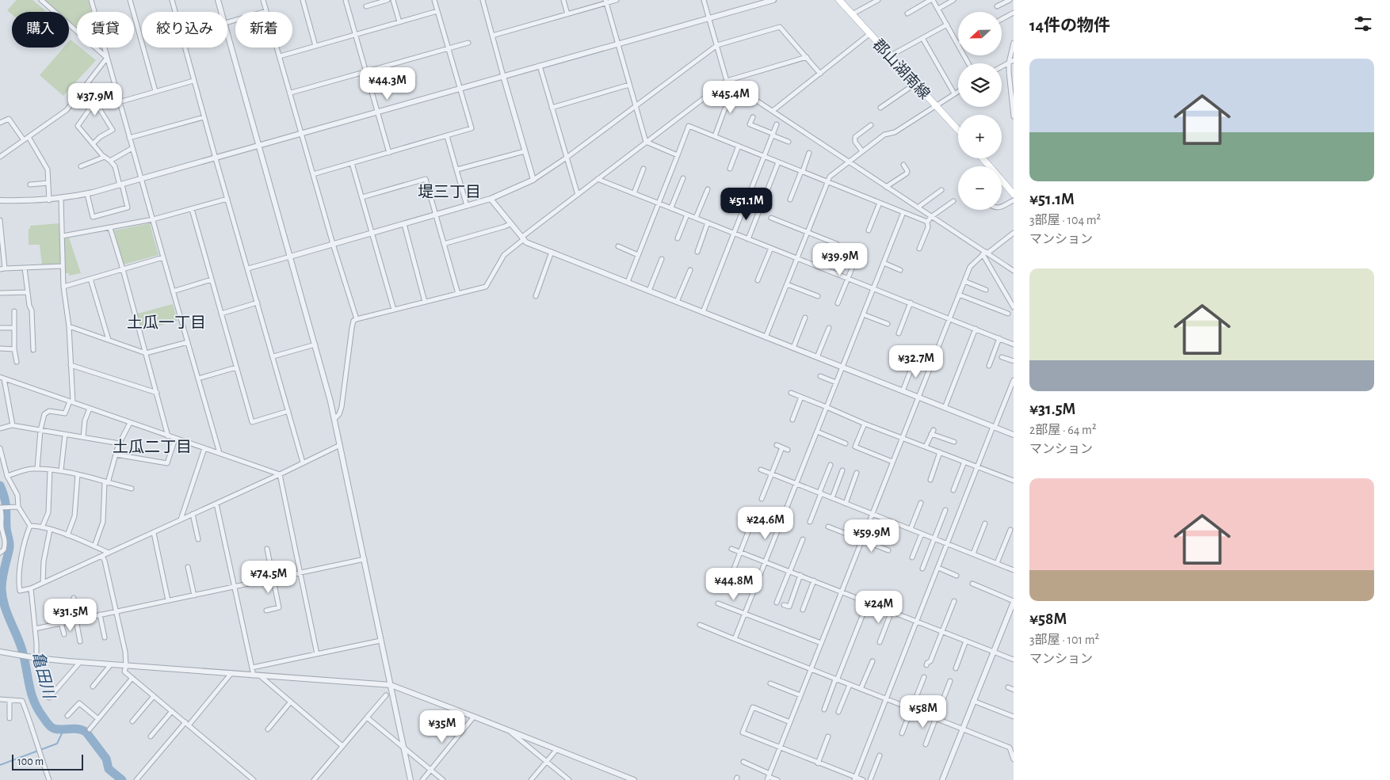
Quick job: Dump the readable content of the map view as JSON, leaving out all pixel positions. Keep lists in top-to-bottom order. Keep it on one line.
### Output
{"streets":{"main road":["郡山湖南線"]},"districts":["堤三丁目","土瓜一丁目","土瓜二丁目"],"water":["亀田川"],"scale_bar":"100 m","north":"left","page":{"heading":"14件の物件","map_buttons":["+","−"],"chip":["購入","賃貸","絞り込み","新着"],"list":[{"name":"¥51.1M","note":"3部屋 · 104 m² · マンション"},{"name":"¥31.5M","note":"2部屋 · 64 m² · マンション"},{"name":"¥58M","note":"3部屋 · 101 m² · マンション"}],"price":["¥44.3M","¥45.4M","¥37.9M","¥51.1M","¥39.9M","¥32.7M","¥24.6M","¥59.9M","¥74.5M","¥44.8M","¥24M","¥31.5M","¥58M","¥35M"],"scale":"100 m"}}
